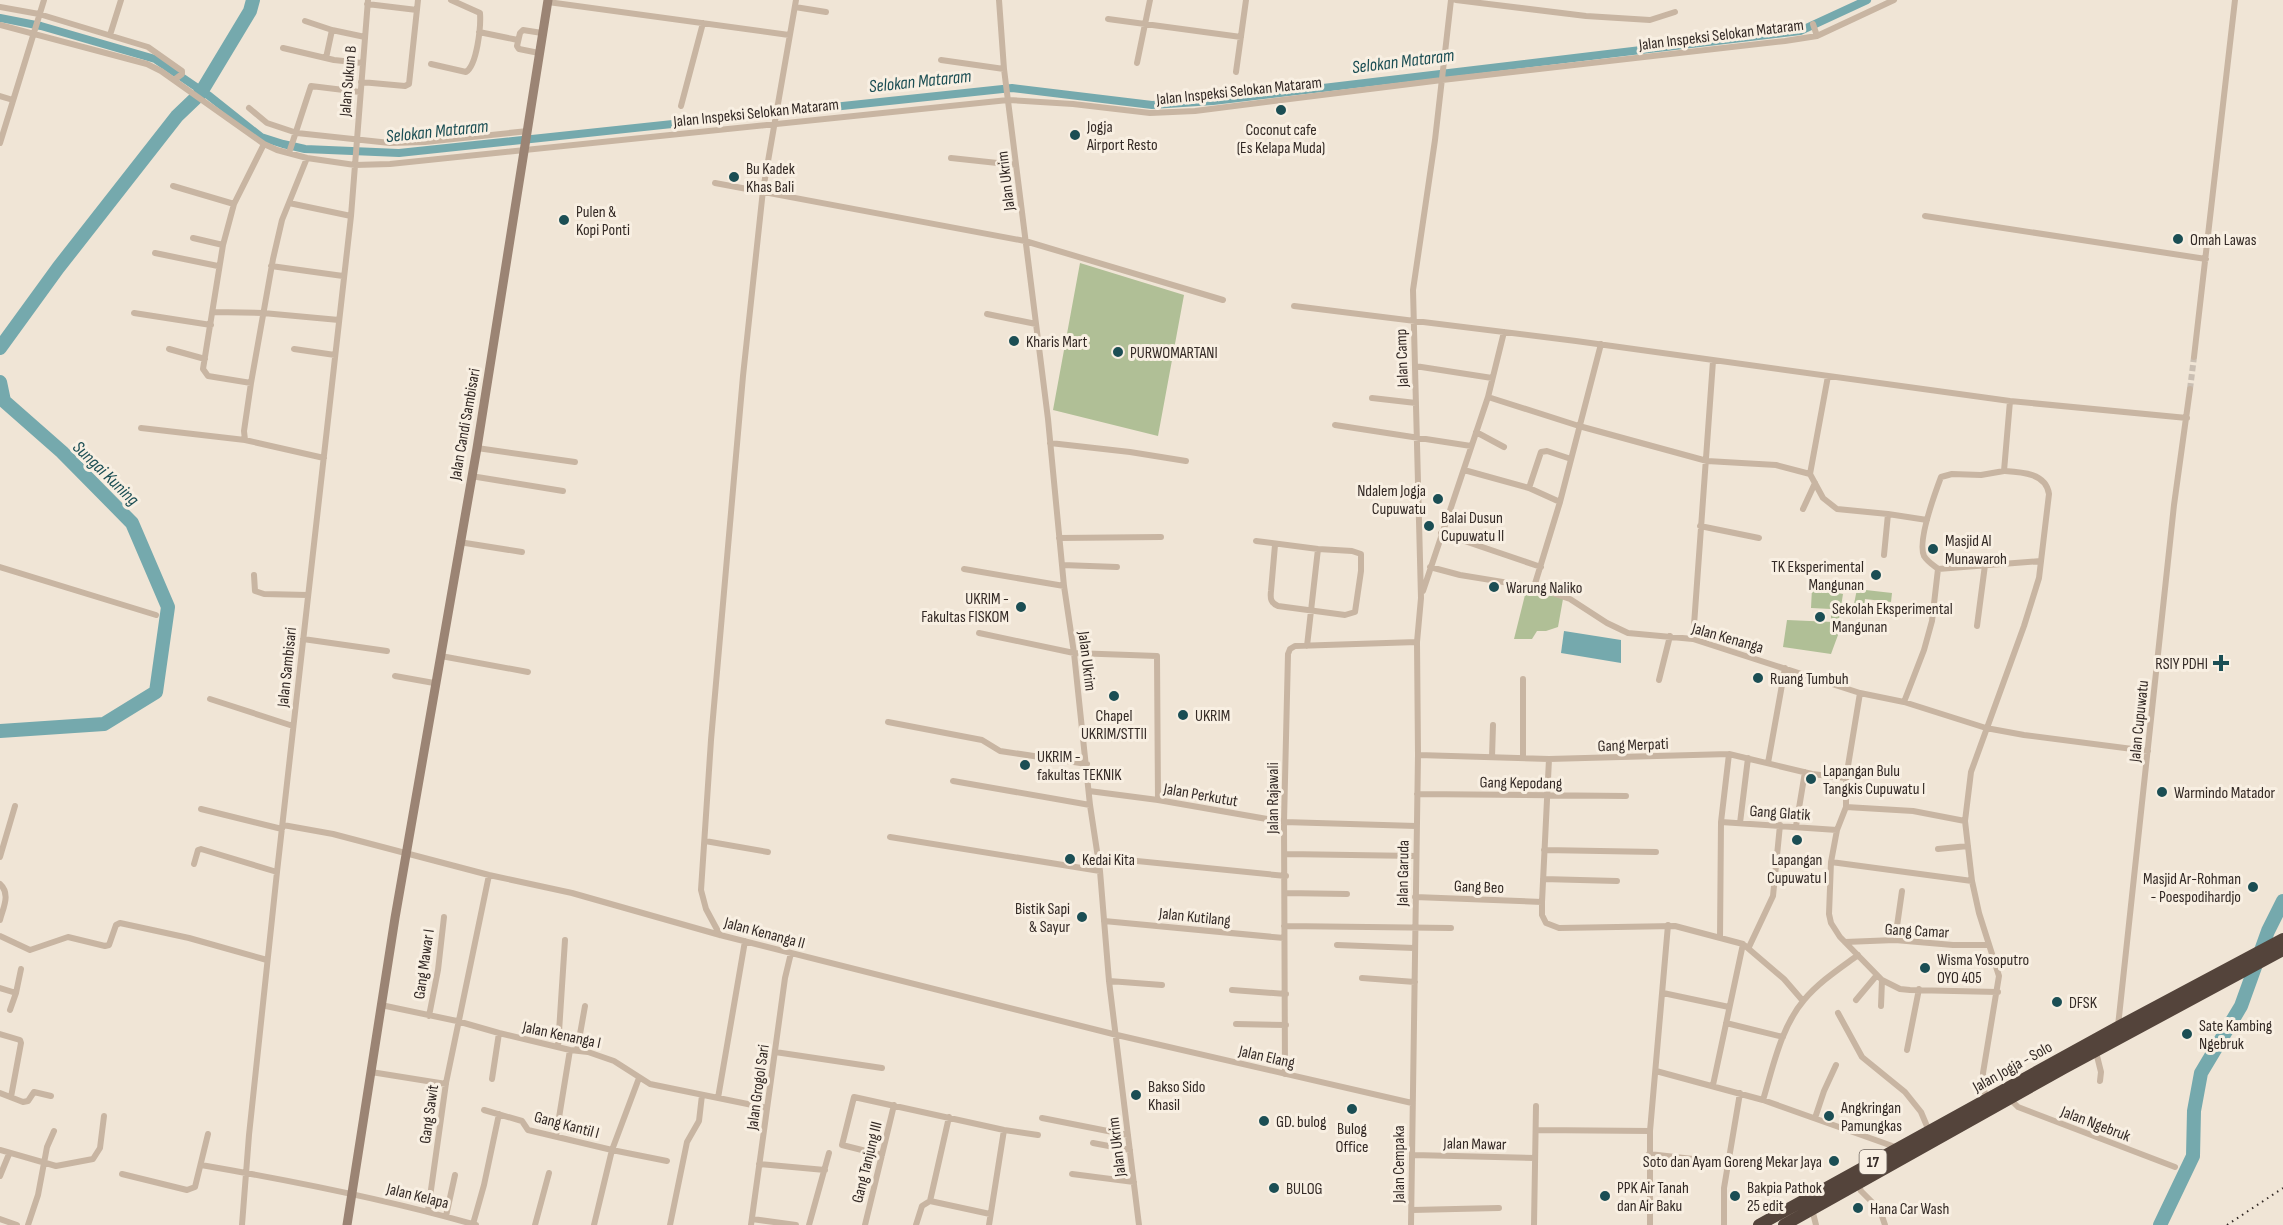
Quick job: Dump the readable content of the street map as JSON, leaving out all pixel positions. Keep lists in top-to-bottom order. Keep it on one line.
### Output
{"streets":{"highway":["Jalan Jogja - Solo","17"],"street":["Jalan Inspeksi Selokan Mataram","Jalan Sukun B","Jalan Ukrim","Jalan Camp","Jalan Candi Sambisari","Jalan Kenanga","Jalan Sambisari","Jalan Cupuwatu","Gang Merpati","Gang Kepodang","Jalan Perkutut","Jalan Rajawali","Gang Glatik","Jalan Garuda","Gang Beo","Jalan Kutilang","Gang Camar","Jalan Kenanga II","Gang Mawar I","Jalan Kenanga I","Jalan Elang","Jalan Grogol Sari","Gang Sawit","Jalan Ngebruk","Gang Kantil I","Jalan Mawar","Gang Tanjung III","Jalan Cempaka","Jalan Kelapa"]},"crossings":[["Jalan Inspeksi Selokan Mataram","Jalan Sukun B"],["Jalan Inspeksi Selokan Mataram","Jalan Ukrim"],["Jalan Inspeksi Selokan Mataram","Jalan Camp"],["Jalan Inspeksi Selokan Mataram","Jalan Candi Sambisari"],["Jalan Inspeksi Selokan Mataram","Jalan Sambisari"],["Jalan Sukun B","Jalan Sambisari"],["Jalan Ukrim","Jalan Perkutut"],["Jalan Ukrim","Jalan Kutilang"],["Jalan Ukrim","Jalan Kenanga II"],["Jalan Ukrim","Jalan Elang"],["Jalan Camp","Jalan Garuda"],["Jalan Candi Sambisari","Jalan Kenanga II"],["Jalan Candi Sambisari","Jalan Kenanga I"],["Jalan Candi Sambisari","Jalan Kelapa"],["Jalan Kenanga","Jalan Cupuwatu"],["Jalan Sambisari","Jalan Kenanga II"],["Jalan Sambisari","Jalan Kelapa"],["Jalan Cupuwatu","Jalan Jogja - Solo"],["Gang Merpati","Jalan Garuda"],["Gang Kepodang","Jalan Garuda"],["Jalan Perkutut","Jalan Rajawali"],["Jalan Perkutut","Jalan Garuda"],["Jalan Rajawali","Jalan Kutilang"],["Jalan Rajawali","Jalan Elang"],["Jalan Garuda","Gang Beo"],["Jalan Garuda","Jalan Elang"],["Jalan Garuda","Jalan Cempaka"],["Jalan Kenanga II","Jalan Elang"],["Jalan Kenanga II","Jalan Grogol Sari"],["Jalan Kenanga II","Gang Sawit"],["Gang Mawar I","Jalan Kenanga I"],["Jalan Kenanga I","Jalan Grogol Sari"],["Jalan Kenanga I","Gang Sawit"],["Jalan Elang","Jalan Cempaka"],["Jalan Jogja - Solo","Jalan Ngebruk"],["Gang Sawit","Jalan Kelapa"],["Jalan Mawar","Jalan Cempaka"]],"water":["Selokan Mataram","Sungai Kuning"],"places":{"other":["Coconut cafe (Es Kelapa Muda)","Jogja Airport Resto","Bu Kadek Khas Bali","Pulen & Kopi Ponti","Omah Lawas","Kharis Mart","PURWOMARTANI","Ndalem Jogja Cupuwatu","Balai Dusun Cupuwatu II","Masjid Al Munawaroh","TK Eksperimental Mangunan","Warung Naliko","UKRIM - Fakultas FISKOM","Sekolah Eksperimental Mangunan","Ruang Tumbuh","Chapel UKRIM/STTII","UKRIM","UKRIM - fakultas TEKNIK","Lapangan Bulu Tangkis Cupuwatu I","Warmindo Matador","Lapangan Cupuwatu I","Kedai Kita","Masjid Ar-Rohman - Poespodihardjo","Bistik Sapi & Sayur","Wisma Yosoputro OYO 405","DFSK","Sate Kambing Ngebruk","Bakso Sido Khasil","Bulog Office","Angkringan Pamungkas","GD. bulog","Soto dan Ayam Goreng Mekar Jaya","BULOG","PPK Air Tanah dan Air Baku","Bakpia Pathok 25 edit","Hana Car Wash"],"health":["RSIY PDHI"]}}
